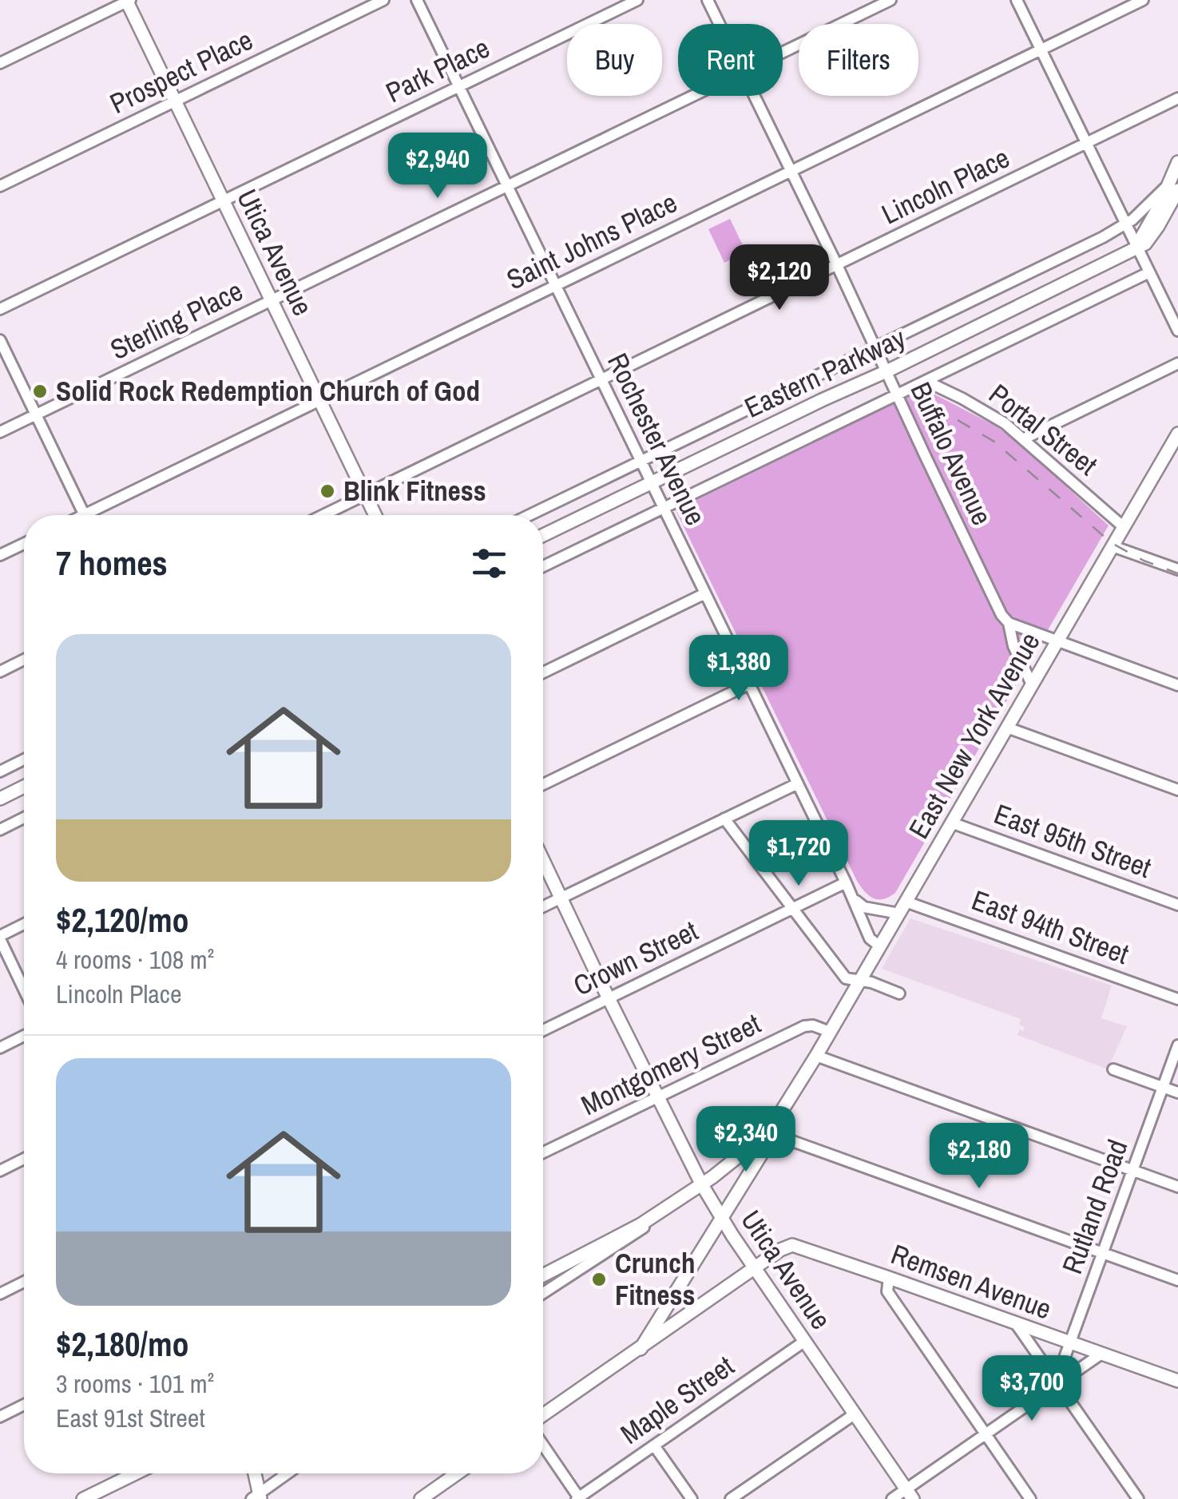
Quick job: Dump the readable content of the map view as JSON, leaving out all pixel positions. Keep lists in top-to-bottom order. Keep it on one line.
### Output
{"streets":{"main road":["Utica Avenue","Eastern Parkway","East New York Avenue","Remsen Avenue"],"street":["Park Place","Prospect Place","Lincoln Place","Saint Johns Place","Sterling Place","Portal Street","Rochester Avenue","Buffalo Avenue","East 95th Street","East 94th Street","Crown Street","Montgomery Street","Rutland Road","Maple Street"]},"crossings":[["Park Place","Utica Avenue"],["Park Place","Rochester Avenue"],["Prospect Place","Utica Avenue"],["Lincoln Place","Utica Avenue"],["Lincoln Place","Rochester Avenue"],["Lincoln Place","Buffalo Avenue"],["Saint Johns Place","Utica Avenue"],["Saint Johns Place","Rochester Avenue"],["Saint Johns Place","Buffalo Avenue"],["Utica Avenue","Sterling Place"],["Utica Avenue","East New York Avenue"],["Utica Avenue","Crown Street"],["Utica Avenue","Montgomery Street"],["Utica Avenue","Maple Street"],["Sterling Place","Rochester Avenue"],["Eastern Parkway","Rochester Avenue"],["Eastern Parkway","Buffalo Avenue"],["Portal Street","East New York Avenue"],["Rochester Avenue","East New York Avenue"],["Rochester Avenue","Crown Street"],["Buffalo Avenue","East New York Avenue"],["East New York Avenue","East 95th Street"],["East New York Avenue","East 94th Street"],["East New York Avenue","Montgomery Street"],["East New York Avenue","Remsen Avenue"],["Rutland Road","Remsen Avenue"]],"places":["Solid Rock Redemption Church of God","Blink Fitness","Crunch Fitness"],"page":{"chip":["Buy","Rent","Filters"],"price":["$2,940","$2,120","$1,380","$1,720","$2,340","$2,180","$3,700"],"heading":"7 homes","list":[{"name":"$2,120/mo","note":"4 rooms · 108 m² · Lincoln Place"},{"name":"$2,180/mo","note":"3 rooms · 101 m² · East 91st Street"}]}}
